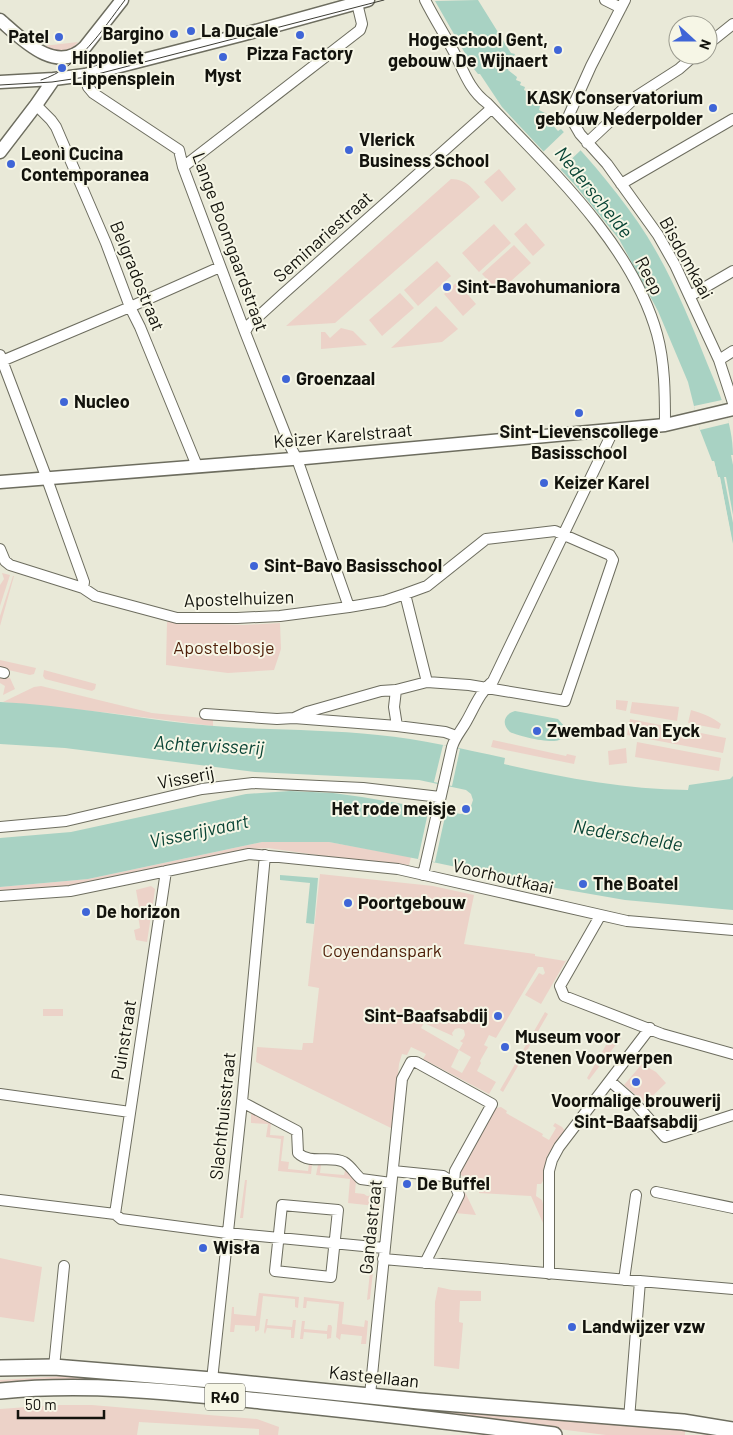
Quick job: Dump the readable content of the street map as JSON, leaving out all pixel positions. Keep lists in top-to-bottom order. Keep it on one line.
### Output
{"streets":{"main road":["Kasteellaan","R40"],"street":["Seminariestraat","Lange Boomgaardstraat","Bisdomkaai","Belgradostraat","Reep","Keizer Karelstraat","Apostelhuizen","Visserij","Voorhoutkaai","Puinstraat","Slachthuisstraat","Gandastraat"]},"crossings":[["Seminariestraat","Lange Boomgaardstraat"],["Seminariestraat","Reep"],["Lange Boomgaardstraat","Keizer Karelstraat"],["Lange Boomgaardstraat","Apostelhuizen"],["Bisdomkaai","Keizer Karelstraat"],["Belgradostraat","Keizer Karelstraat"],["Reep","Keizer Karelstraat"],["Voorhoutkaai","Puinstraat"],["Voorhoutkaai","Slachthuisstraat"],["Slachthuisstraat","Kasteellaan"],["Gandastraat","Kasteellaan"]],"water":["Nederschelde","Achtervisserij","Visserijvaart"],"parks":["Apostelbosje","Coyendanspark"],"places":["La Ducale","Bargino","Pizza Factory","Patel","Hogeschool Gent, gebouw De Wijnaert","Myst","Hippoliet Lippensplein","KASK Conservatorium gebouw Nederpolder","Vlerick Business School","Leonì Cucina Contemporanea","Sint-Bavohumaniora","Groenzaal","Nucleo","Sint-Lievenscollege Basisschool","Keizer Karel","Sint-Bavo Basisschool","Zwembad Van Eyck","Het rode meisje","The Boatel","Poortgebouw","De horizon","Sint-Baafsabdij","Museum voor Stenen Voorwerpen","Voormalige brouwerij Sint-Baafsabdij","De Buffel","Wisła","Landwijzer vzw"],"scale_bar":"50 m","north":"right"}
